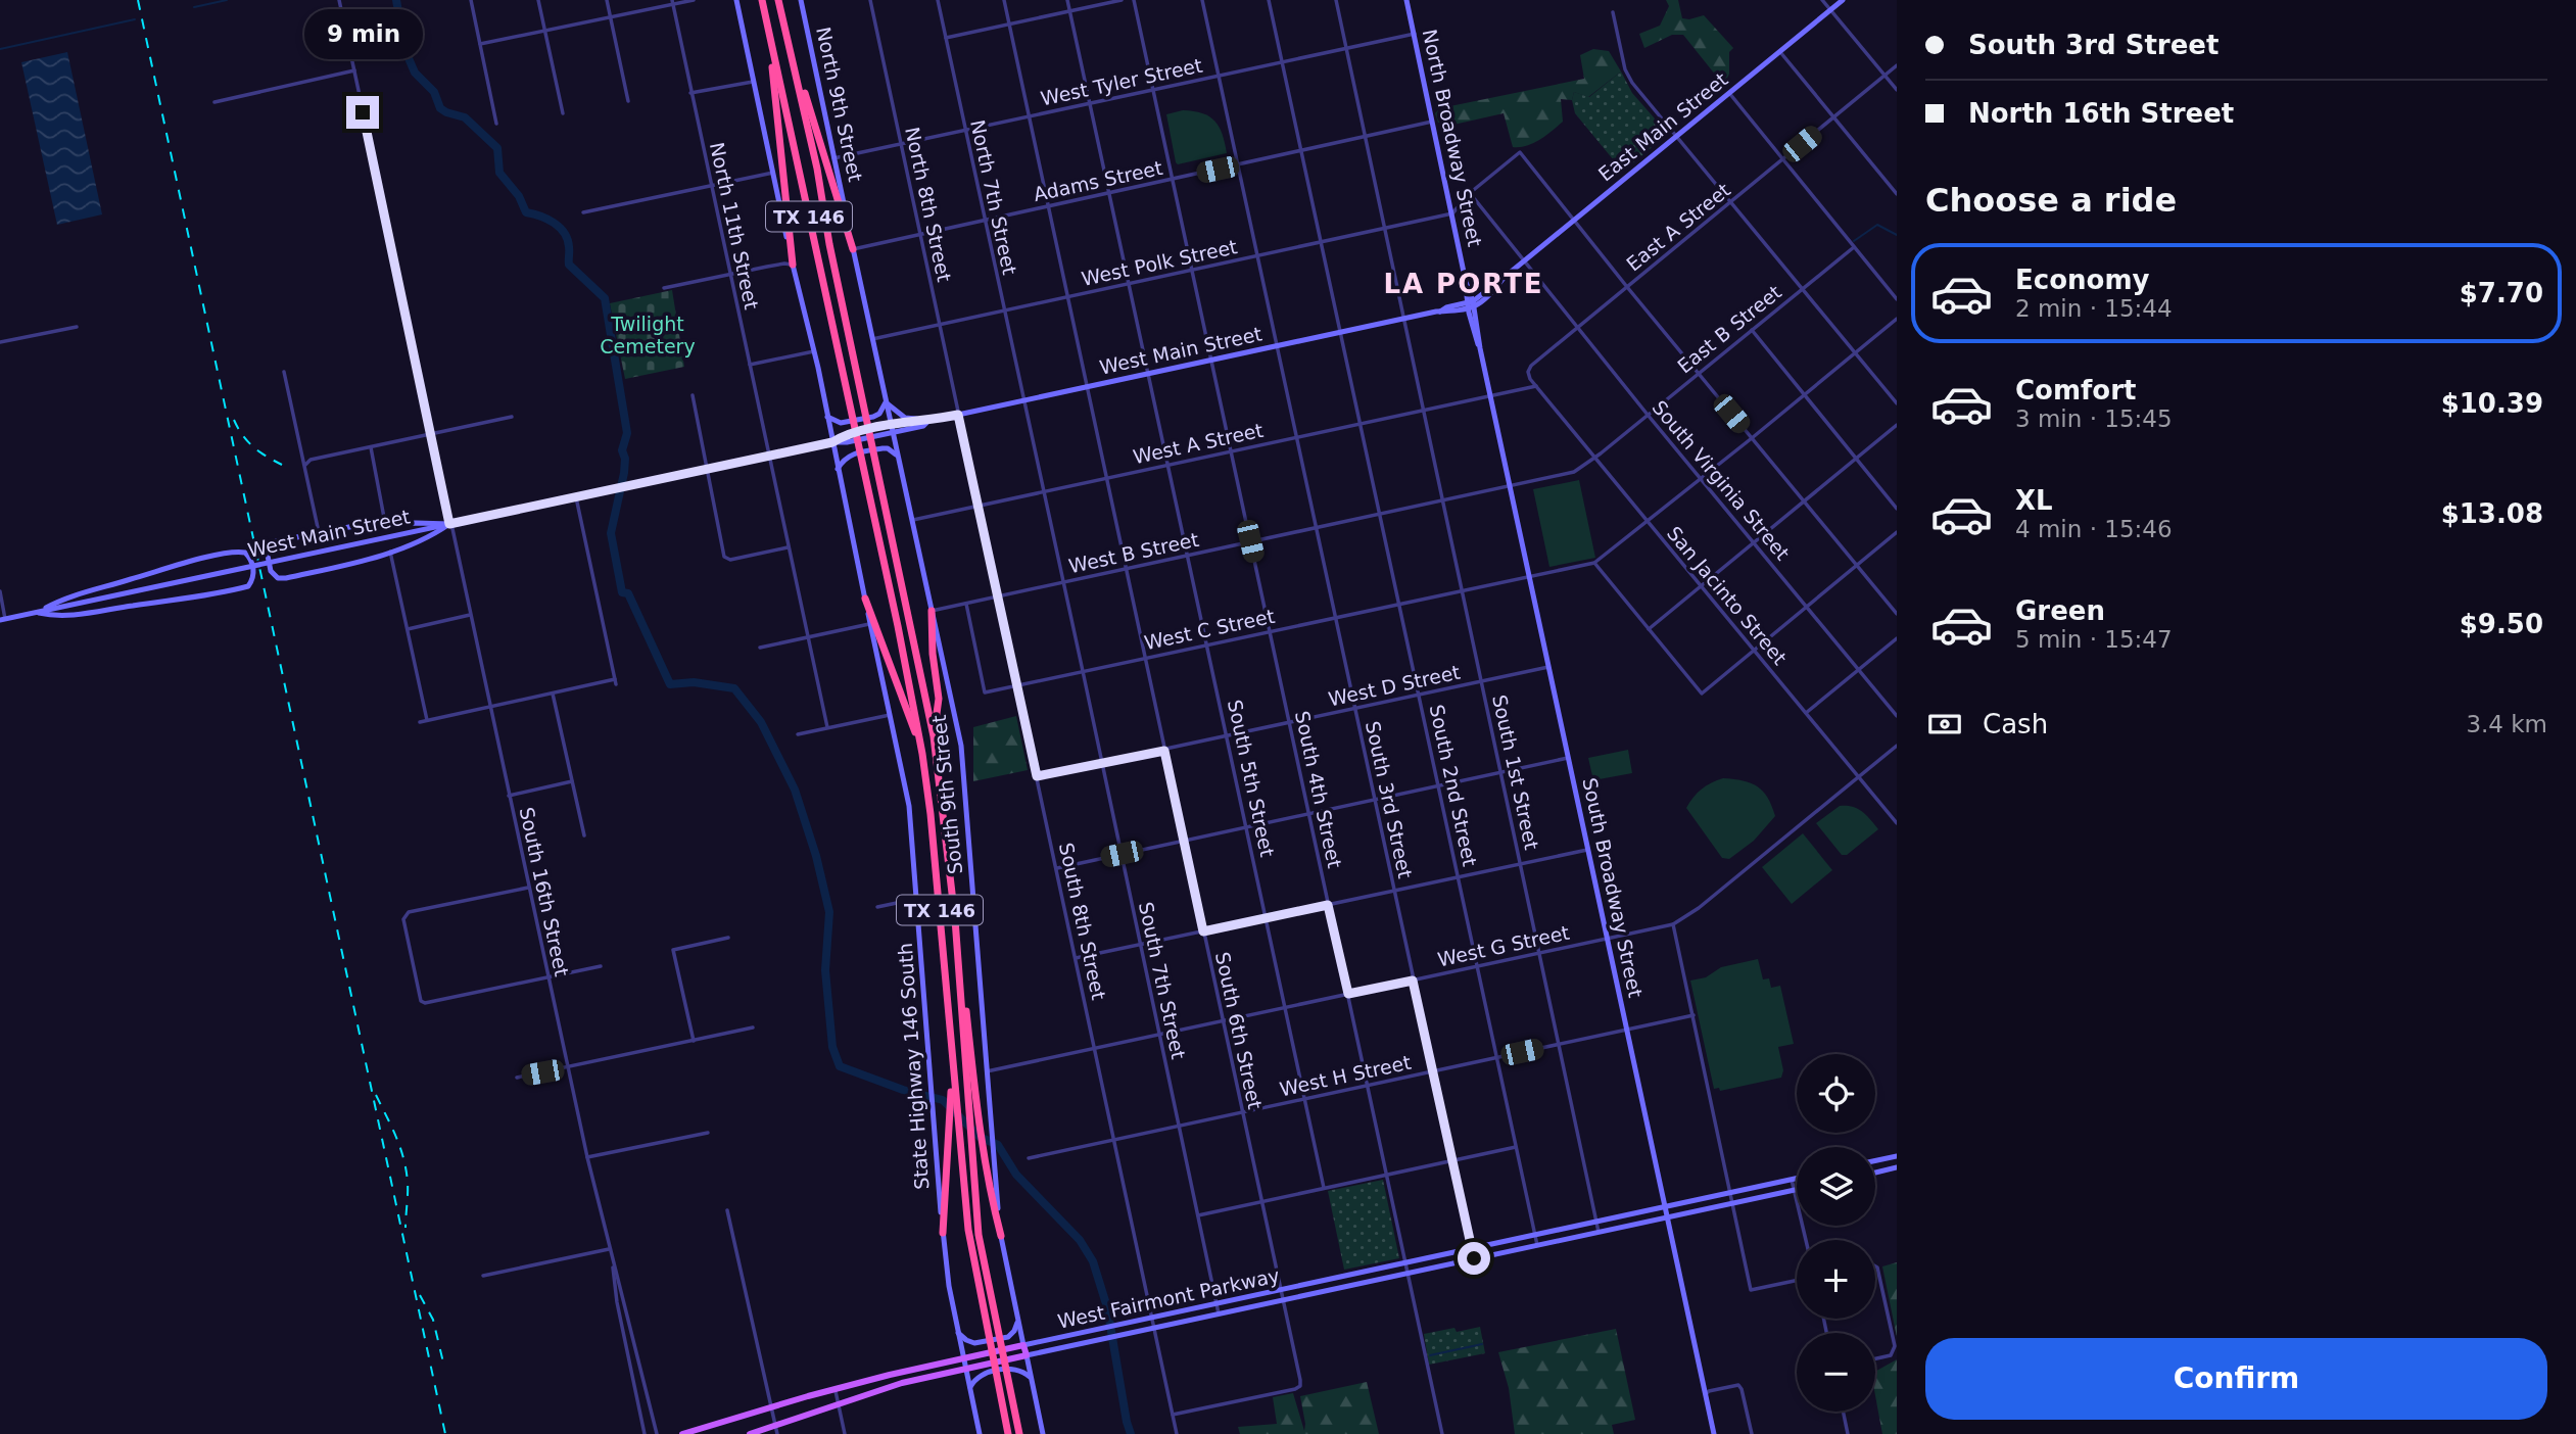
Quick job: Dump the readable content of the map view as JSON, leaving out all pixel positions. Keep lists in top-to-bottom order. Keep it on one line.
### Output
{"streets":{"highway":["TX 146"],"main road":["North 9th Street","East Main Street","North Broadway Street","West Main Street","South 9th Street","South Broadway Street","State Highway 146 South","West Fairmont Parkway"],"street":["West Tyler Street","Adams Street","North 7th Street","North 8th Street","North 11th Street","East A Street","West Polk Street","East B Street","West A Street","South Virginia Street","West B Street","San Jacinto Street","West C Street","West D Street","South 1st Street","South 5th Street","South 2nd Street","South 4th Street","South 3rd Street","South 16th Street","South 8th Street","West G Street","South 7th Street","South 6th Street","West H Street"]},"crossings":[["West Tyler Street","North 9th Street"],["West Tyler Street","North Broadway Street"],["West Tyler Street","North 7th Street"],["West Tyler Street","North 8th Street"],["West Tyler Street","South 1st Street"],["West Tyler Street","South 5th Street"],["West Tyler Street","South 2nd Street"],["West Tyler Street","South 4th Street"],["West Tyler Street","South 3rd Street"],["West Tyler Street","South 6th Street"],["North 9th Street","Adams Street"],["North 9th Street","West Polk Street"],["North 9th Street","West Main Street"],["North 9th Street","South 9th Street"],["East Main Street","North Broadway Street"],["East Main Street","West Main Street"],["East Main Street","South Virginia Street"],["East Main Street","South Broadway Street"],["North Broadway Street","Adams Street"],["North Broadway Street","West Polk Street"],["North Broadway Street","West Main Street"],["North Broadway Street","South Broadway Street"],["Adams Street","North 7th Street"],["Adams Street","North 8th Street"],["Adams Street","South 1st Street"],["Adams Street","South 5th Street"],["Adams Street","South 2nd Street"],["Adams Street","South 4th Street"],["Adams Street","South 3rd Street"],["Adams Street","South 6th Street"],["North 7th Street","West Polk Street"],["North 7th Street","West Main Street"],["North 7th Street","South 7th Street"],["North 8th Street","West Polk Street"],["North 8th Street","West Main Street"],["North 8th Street","South 8th Street"],["North 11th Street","West Main Street"],["East A Street","South Virginia Street"],["East A Street","San Jacinto Street"],["West Polk Street","South 1st Street"],["West Polk Street","South 5th Street"],["West Polk Street","South 2nd Street"],["West Polk Street","South 4th Street"],["West Polk Street","South 3rd Street"],["West Polk Street","South 6th Street"],["East B Street","South Virginia Street"],["East B Street","West B Street"],["East B Street","San Jacinto Street"],["East B Street","South Broadway Street"],["West Main Street","South 1st Street"],["West Main Street","South 5th Street"],["West Main Street","South 2nd Street"],["West Main Street","South 4th Street"],["West Main Street","South 9th Street"],["West Main Street","South 3rd Street"],["West Main Street","South Broadway Street"],["West Main Street","South 16th Street"],["West Main Street","South 8th Street"],["West Main Street","South 7th Street"],["West Main Street","South 6th Street"],["West Main Street","State Highway 146 South"],["West A Street","South 1st Street"],["West A Street","South 5th Street"],["West A Street","South 2nd Street"],["West A Street","South 4th Street"],["West A Street","South 9th Street"],["West A Street","South 3rd Street"],["West A Street","South Broadway Street"],["West A Street","South 8th Street"],["West A Street","South 7th Street"],["West A Street","South 6th Street"],["West B Street","West C Street"],["West B Street","South 1st Street"],["West B Street","South 5th Street"],["West B Street","South 2nd Street"],["West B Street","South 4th Street"],["West B Street","South 9th Street"],["West B Street","South 3rd Street"],["West B Street","South Broadway Street"],["West B Street","South 8th Street"],["West B Street","South 7th Street"],["West B Street","South 6th Street"],["West C Street","South 1st Street"],["West C Street","South 5th Street"],["West C Street","South 2nd Street"],["West C Street","South 4th Street"],["West C Street","South 3rd Street"],["West C Street","South Broadway Street"],["West C Street","South 8th Street"],["West C Street","South 7th Street"],["West C Street","South 6th Street"],["West D Street","South 1st Street"],["West D Street","South 5th Street"],["West D Street","South 2nd Street"],["West D Street","South 4th Street"],["West D Street","South 3rd Street"],["West D Street","South Broadway Street"],["West D Street","South 8th Street"],["West D Street","South 7th Street"],["West D Street","South 6th Street"],["South 1st Street","West G Street"],["South 1st Street","West H Street"],["South 1st Street","West Fairmont Parkway"],["South 5th Street","West G Street"],["South 5th Street","West H Street"],["South 2nd Street","West G Street"],["South 2nd Street","West H Street"],["South 2nd Street","West Fairmont Parkway"],["South 4th Street","West G Street"],["South 4th Street","West H Street"],["South 4th Street","West Fairmont Parkway"],["South 9th Street","West G Street"],["South 3rd Street","West G Street"],["South 3rd Street","West H Street"],["South 3rd Street","West Fairmont Parkway"],["South Broadway Street","West G Street"],["South Broadway Street","West H Street"],["South Broadway Street","West Fairmont Parkway"],["South 8th Street","West G Street"],["South 8th Street","South 6th Street"],["South 8th Street","West H Street"],["South 8th Street","West Fairmont Parkway"],["West G Street","South 7th Street"],["West G Street","South 6th Street"],["South 7th Street","West H Street"],["South 7th Street","West Fairmont Parkway"],["South 6th Street","West H Street"],["South 6th Street","West Fairmont Parkway"],["State Highway 146 South","West Fairmont Parkway"]],"districts":["LA PORTE"],"parks":["Twilight Cemetery"],"page":{"banner":["South 3rd Street","North 16th Street"],"bubble":"9 min","heading":"Choose a ride","list":[{"name":"Economy","note":"2 min · 15:44","value":"$7.70"},{"name":"Comfort","note":"3 min · 15:45","value":"$10.39"},{"name":"XL","note":"4 min · 15:46","value":"$13.08"},{"name":"Green","note":"5 min · 15:47","value":"$9.50"}],"pay":["Cash","3.4 km"],"map_buttons":["+","−"],"buttons":"Confirm"}}
